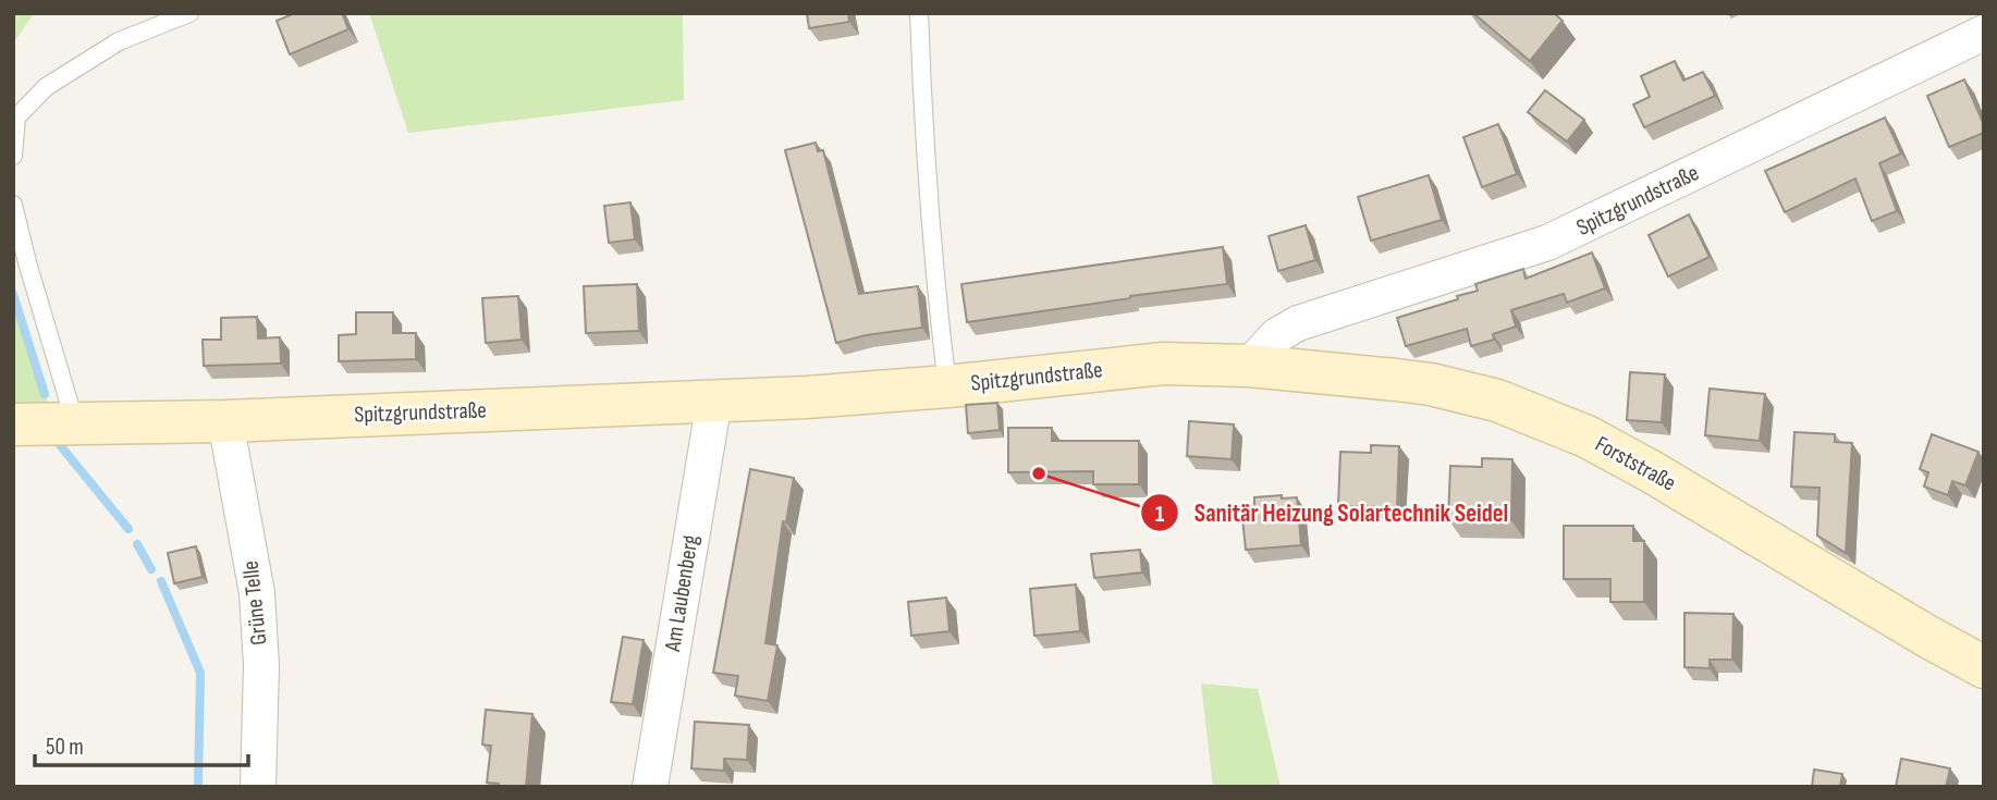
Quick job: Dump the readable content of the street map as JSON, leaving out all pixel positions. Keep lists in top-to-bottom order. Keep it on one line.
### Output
{"streets":{"street":["Spitzgrundstraße","Forststraße","Am Laubenberg","Grüne Telle"]},"crossings":[["Spitzgrundstraße","Forststraße"],["Spitzgrundstraße","Am Laubenberg"],["Spitzgrundstraße","Grüne Telle"]],"places":["Sanitär Heizung Solartechnik Seidel"],"scale_bar":"50 m"}
